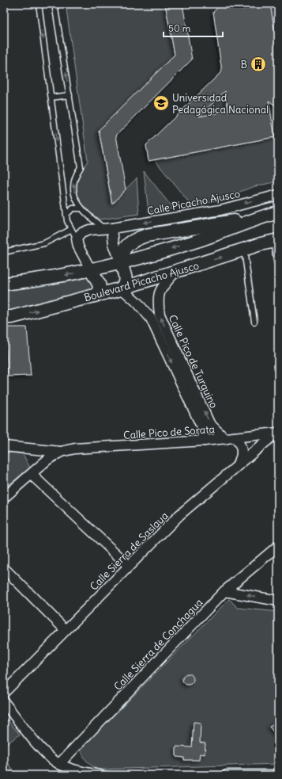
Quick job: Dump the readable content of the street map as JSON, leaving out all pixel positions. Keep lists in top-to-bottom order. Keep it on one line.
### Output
{"streets":{"main road":["Boulevard Picacho Ajusco"],"street":["Calle Picacho Ajusco","Calle Pico de Turquino","Calle Pico de Sorata","Calle Sierra de Saslaya","Calle Sierra de Conchagua"]},"crossings":[["Boulevard Picacho Ajusco","Calle Pico de Turquino"],["Calle Pico de Turquino","Calle Pico de Sorata"],["Calle Pico de Sorata","Calle Sierra de Saslaya"]],"one_way":["Calle Picacho Ajusco"],"places":{"building":["B"],"school or university":["Universidad Pedagógica Nacional"]},"scale_bar":"50 m"}
